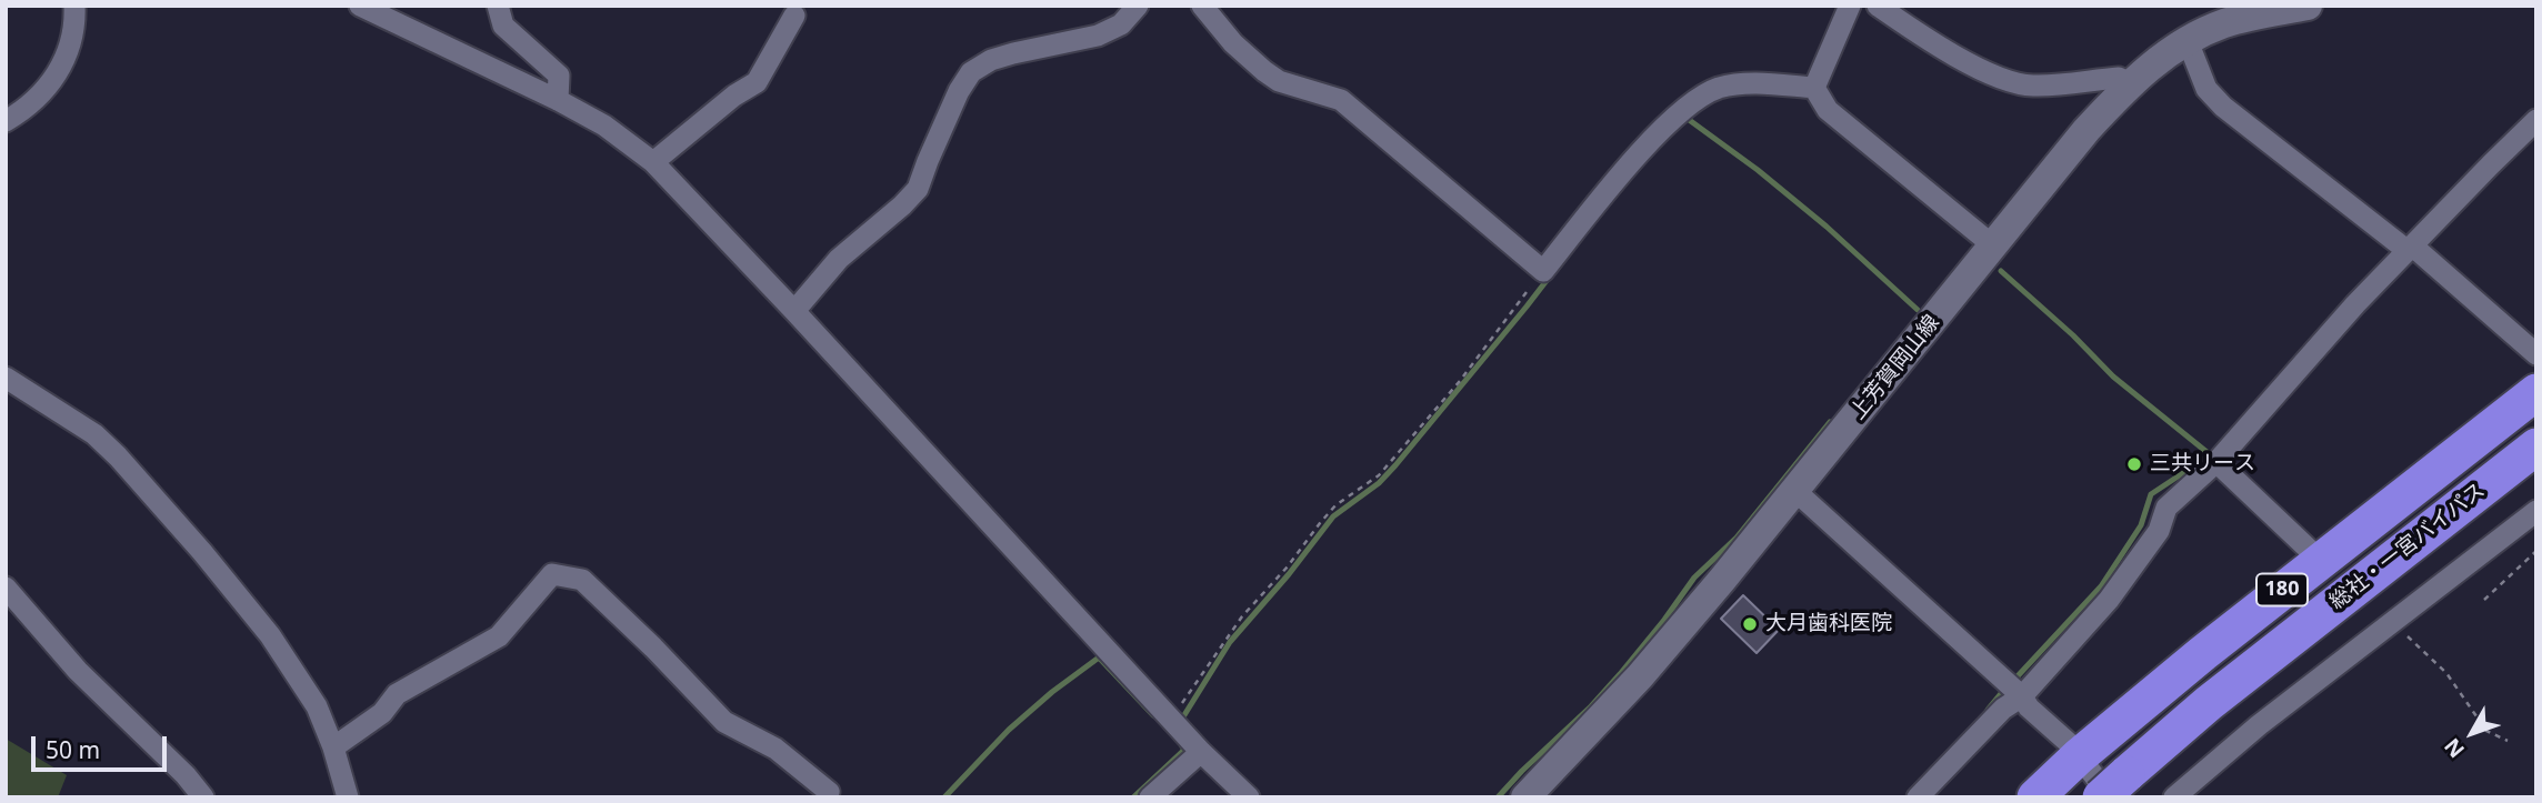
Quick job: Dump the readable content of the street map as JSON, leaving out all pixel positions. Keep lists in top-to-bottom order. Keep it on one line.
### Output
{"streets":{"highway":["総社・一宮バイパス","180"],"main road":["上芳賀岡山線"]},"places":["三共リース","大月歯科医院"],"scale_bar":"50 m","north":"bottom left"}
